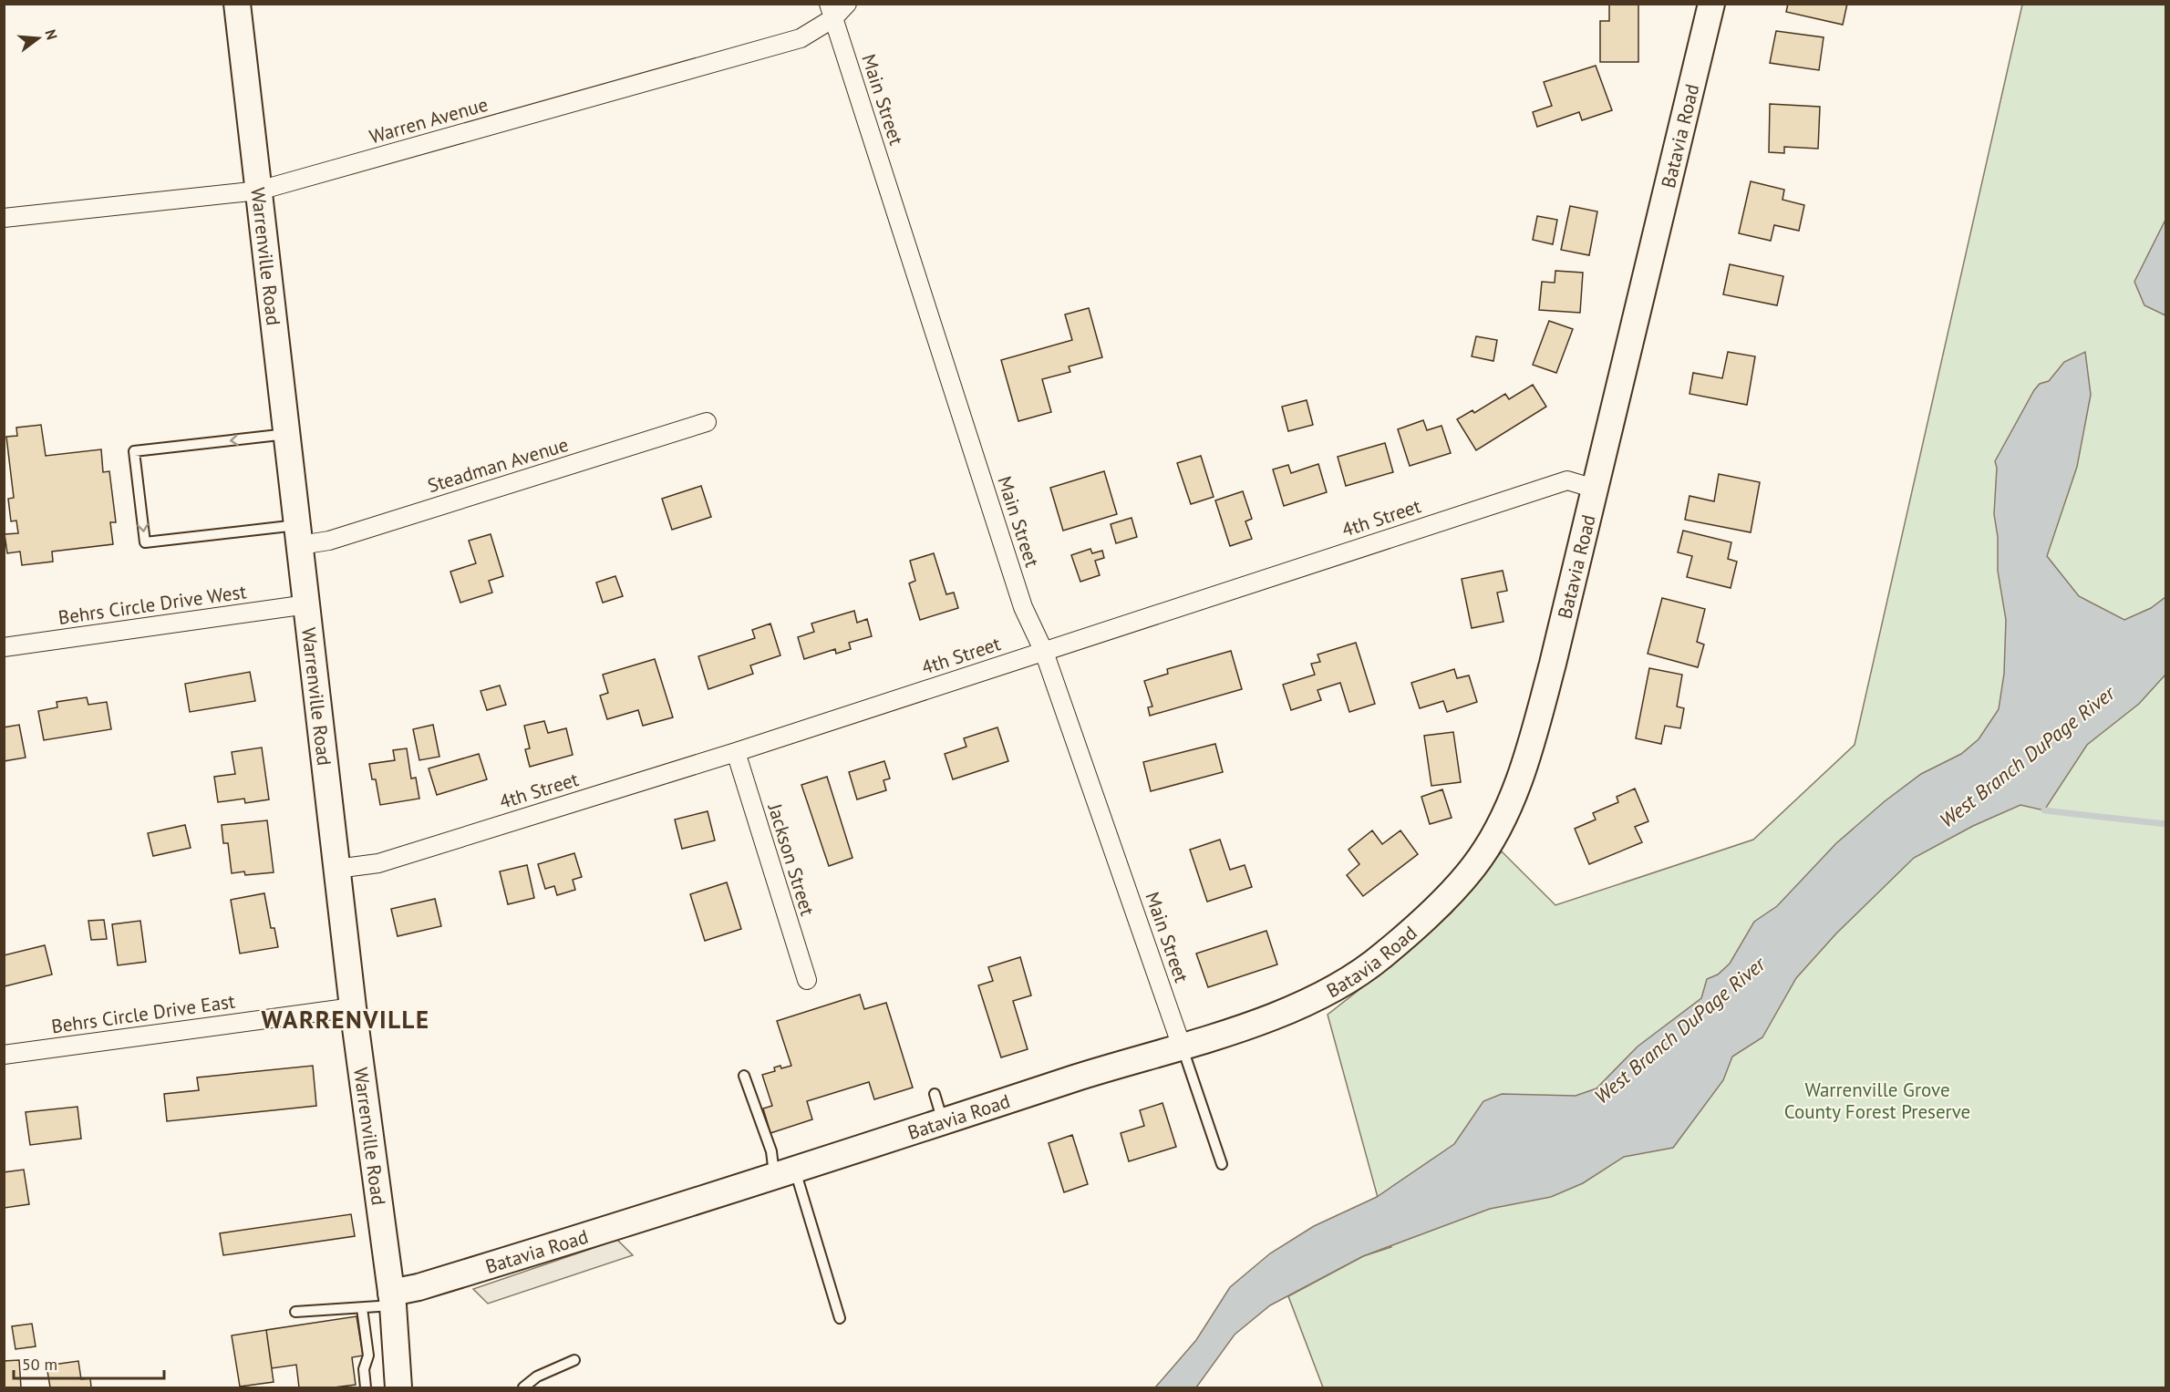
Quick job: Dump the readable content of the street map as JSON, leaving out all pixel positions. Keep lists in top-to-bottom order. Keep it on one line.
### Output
{"streets":{"main road":["Batavia Road","Warrenville Road"],"street":["Main Street","Warren Avenue","Steadman Avenue","4th Street","Behrs Circle Drive West","Jackson Street","Behrs Circle Drive East"]},"crossings":[["Main Street","Warren Avenue"],["Main Street","Batavia Road"],["Main Street","4th Street"],["Warren Avenue","Warrenville Road"],["Batavia Road","Warrenville Road"],["Batavia Road","4th Street"],["Warrenville Road","Steadman Avenue"],["Warrenville Road","4th Street"],["Warrenville Road","Behrs Circle Drive West"],["Warrenville Road","Behrs Circle Drive East"],["4th Street","Jackson Street"]],"districts":["WARRENVILLE"],"water":["West Branch DuPage River"],"parks":["Warrenville Grove County Forest Preserve"],"scale_bar":"50 m","north":"right"}
